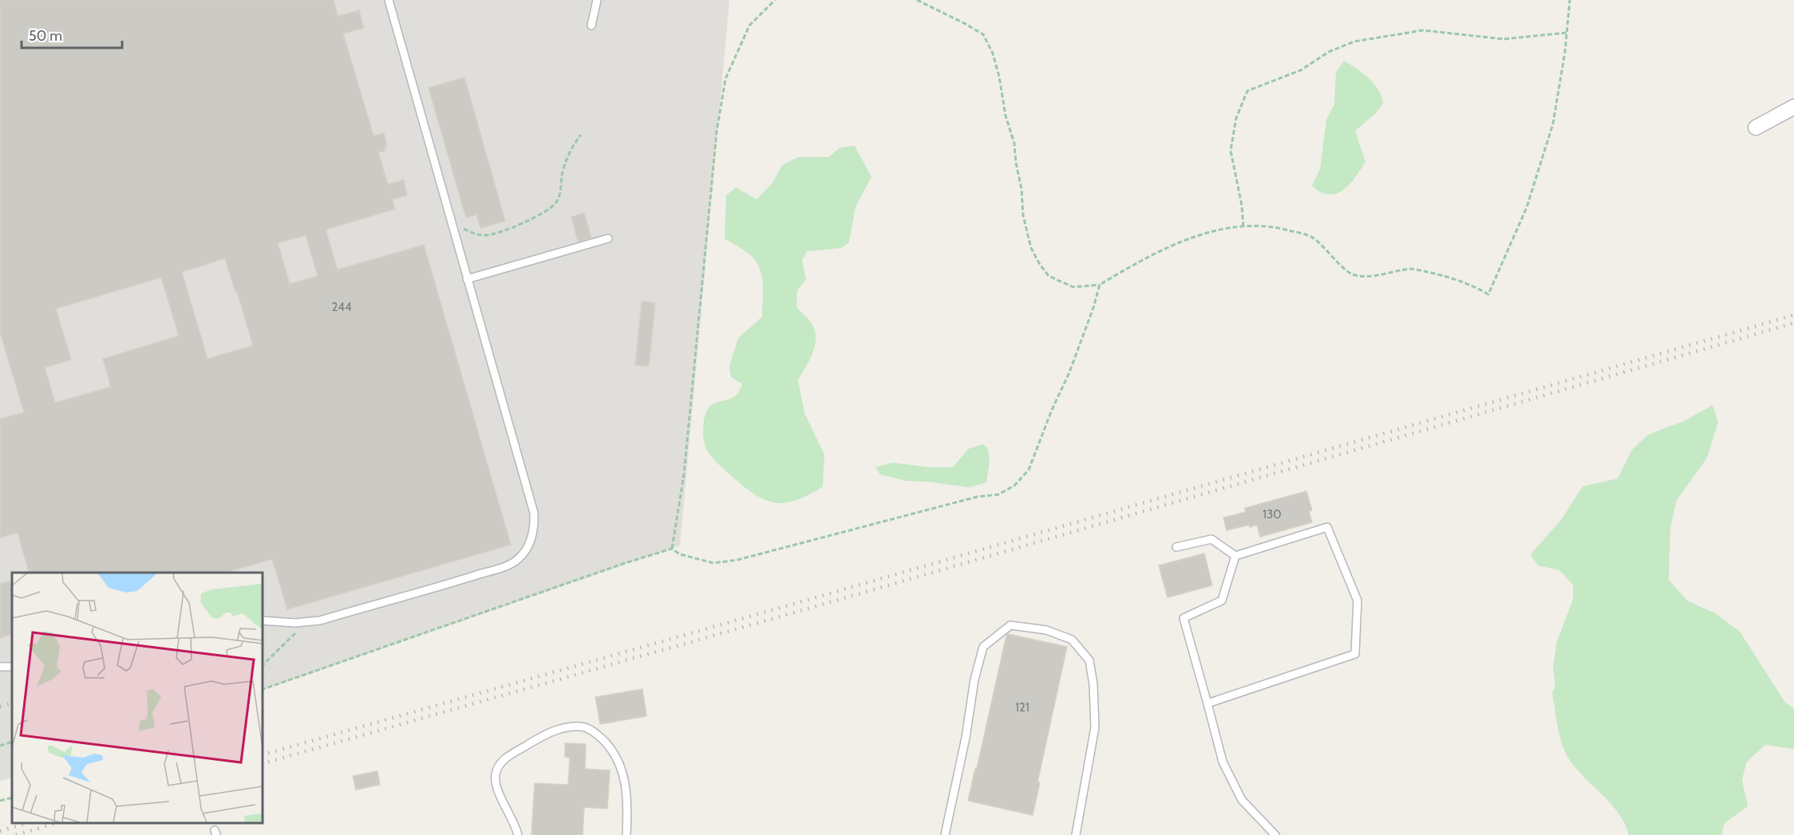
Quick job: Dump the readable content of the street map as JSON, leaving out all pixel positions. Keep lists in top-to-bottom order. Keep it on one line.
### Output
{"house_numbers":["244","130","121"],"scale_bar":"50 m"}
